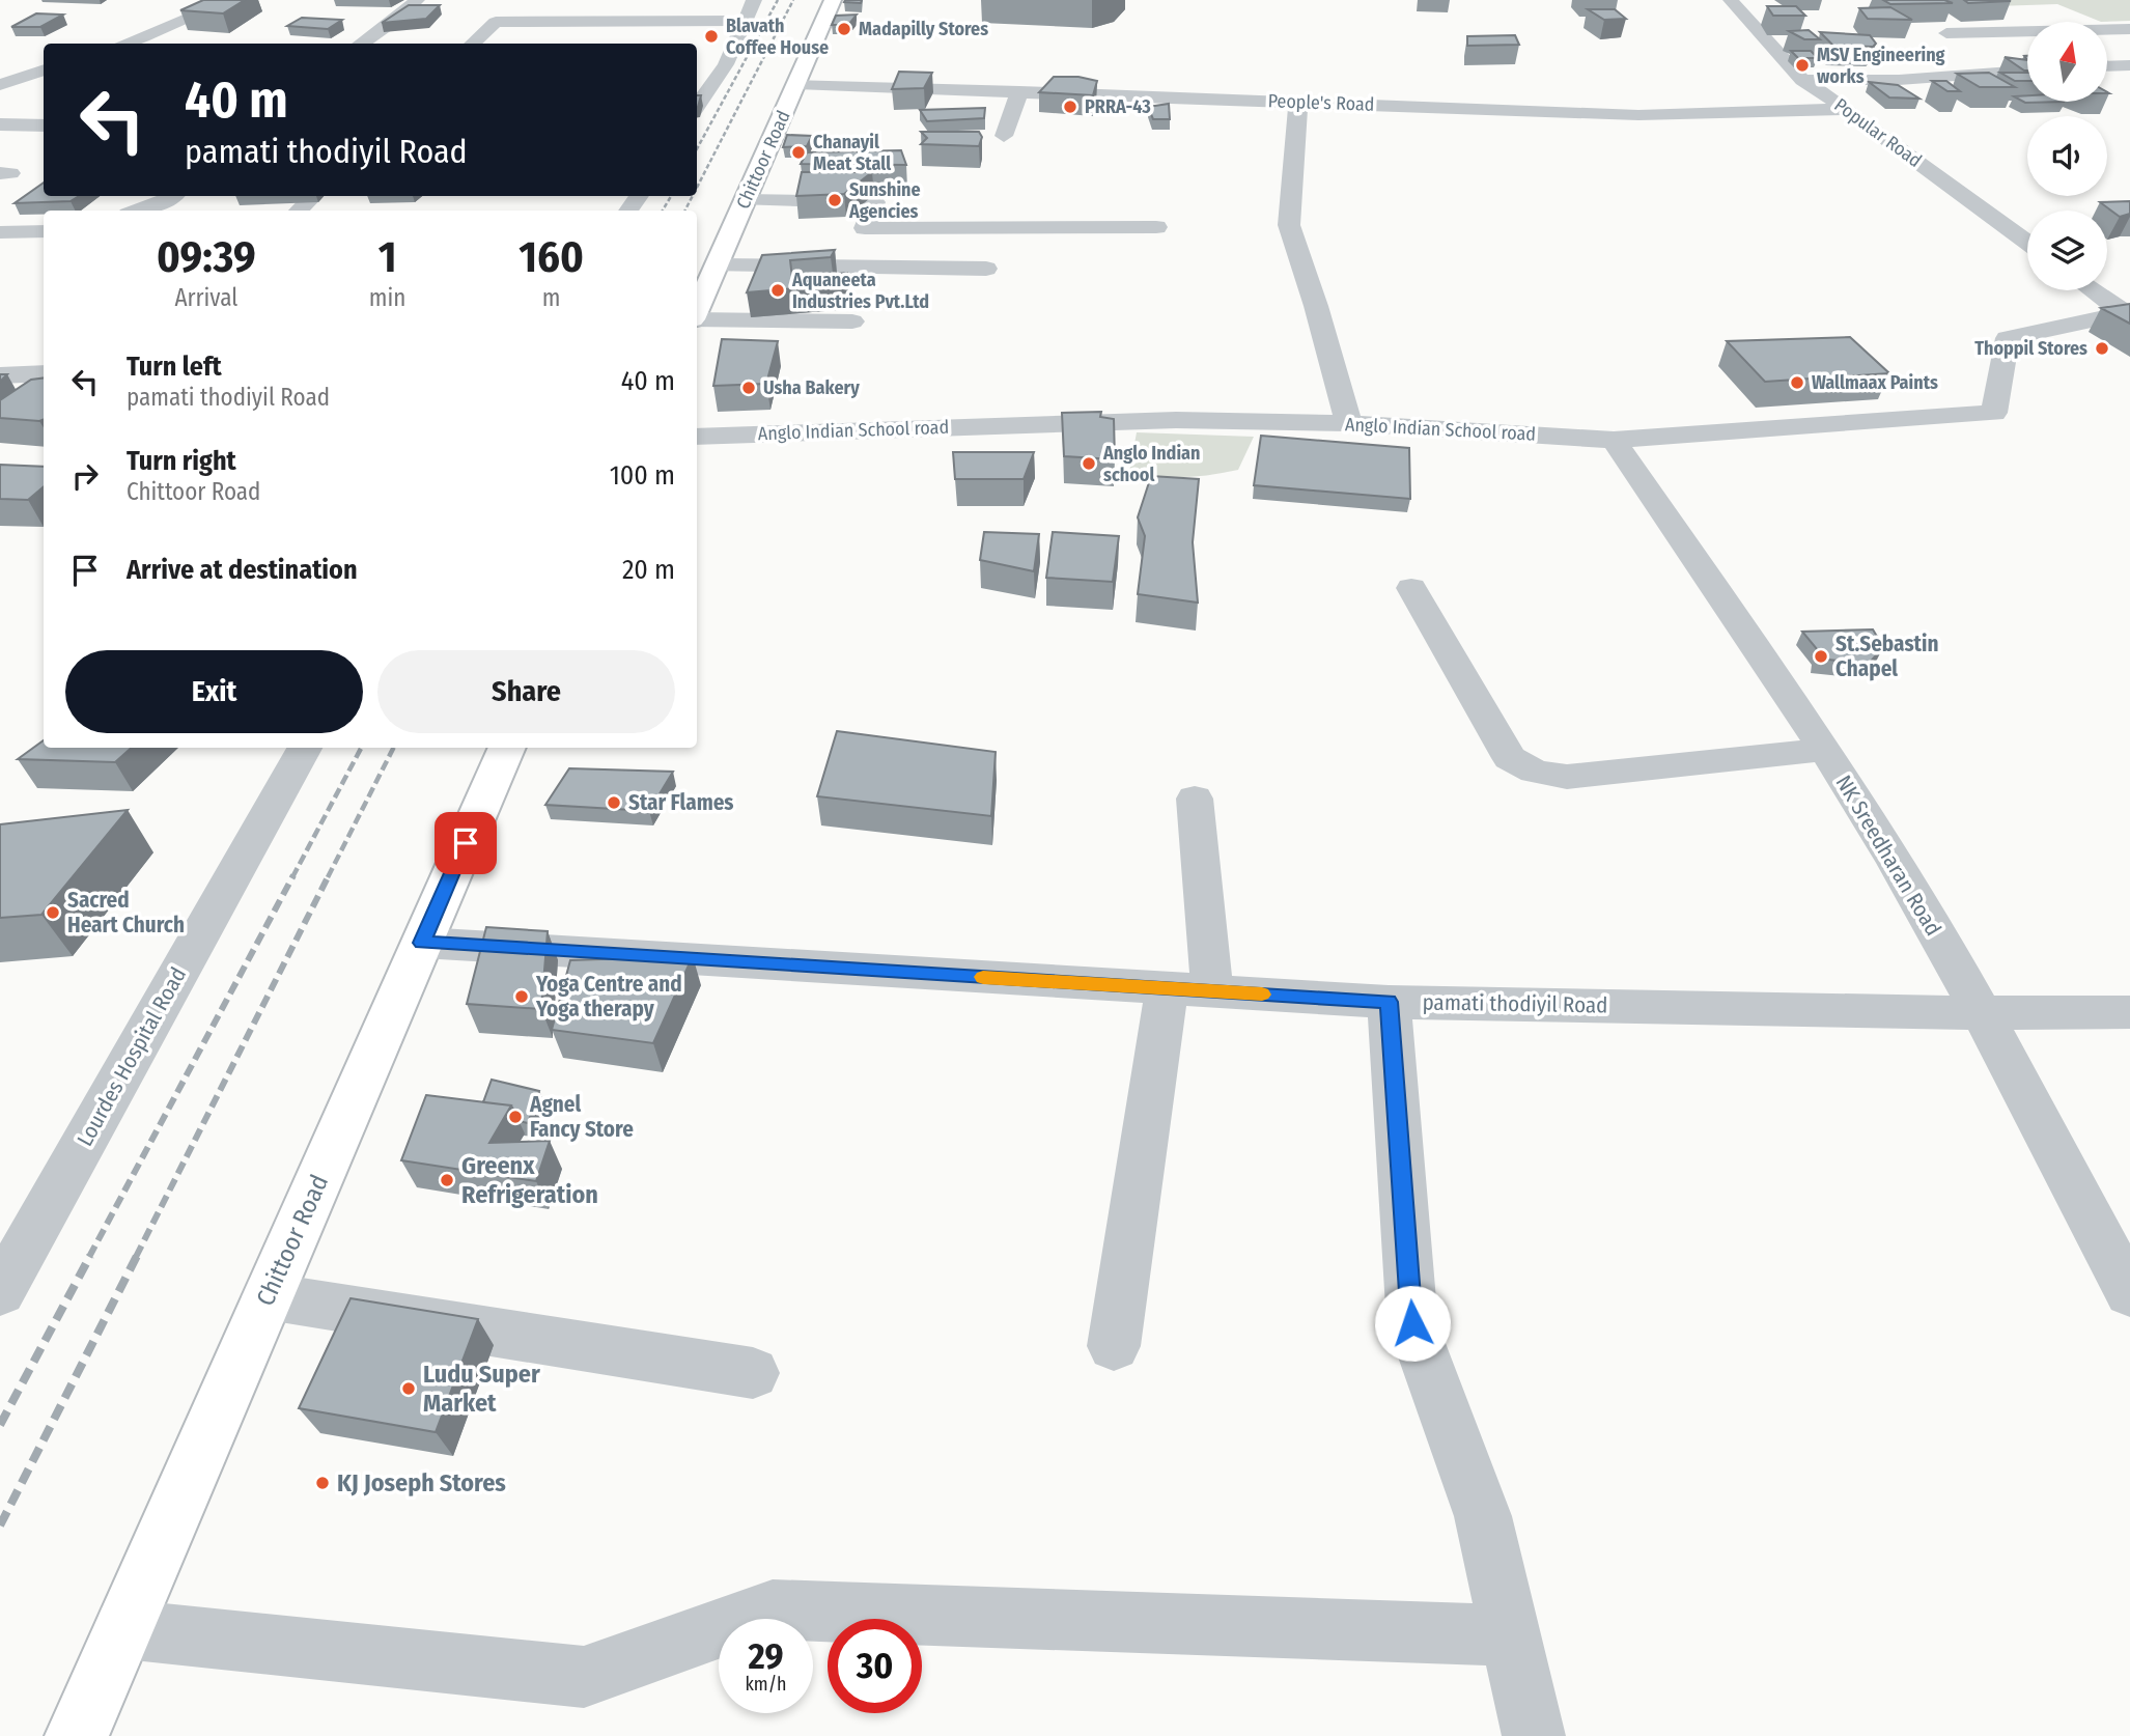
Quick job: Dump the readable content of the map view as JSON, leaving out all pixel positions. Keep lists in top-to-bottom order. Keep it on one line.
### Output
{"streets":{"main road":["Chittoor Road"],"street":["People's Road","Popular Road","Anglo Indian School road","NK Sreedharan Road","pamati thodiyil Road","Lourdes Hospital Road"]},"crossings":[["People's Road","Popular Road"],["People's Road","Chittoor Road"],["Chittoor Road","pamati thodiyil Road"],["Anglo Indian School road","NK Sreedharan Road"],["NK Sreedharan Road","pamati thodiyil Road"]],"places":["Madapilly Stores","Blavath Coffee House","MSV Engineering works","PRRA-43","Chanayil Meat Stall","Sunshine Agencies","Aquaneeta Industries Pvt.Ltd","Thoppil Stores","Wallmaax Paints","Usha Bakery","Anglo Indian school","St.Sebastin Chapel","Star Flames","Sacred Heart Church","Yoga Centre and Yoga therapy","Agnel Fancy Store","Greenx Refrigeration","Ludu Super Market","KJ Joseph Stores"],"north":"top","page":{"turn":["40 m","pamati thodiyil Road"],"eta":["09:39","Arrival","1","min","160","m"],"list":[{"name":"Turn left","note":"pamati thodiyil Road","value":"40 m"},{"name":"Turn right","note":"Chittoor Road","value":"100 m"},{"name":"Arrive at destination","value":"20 m"}],"buttons":["Exit","Share"],"speed":"29 km/h","limit":"30"}}
